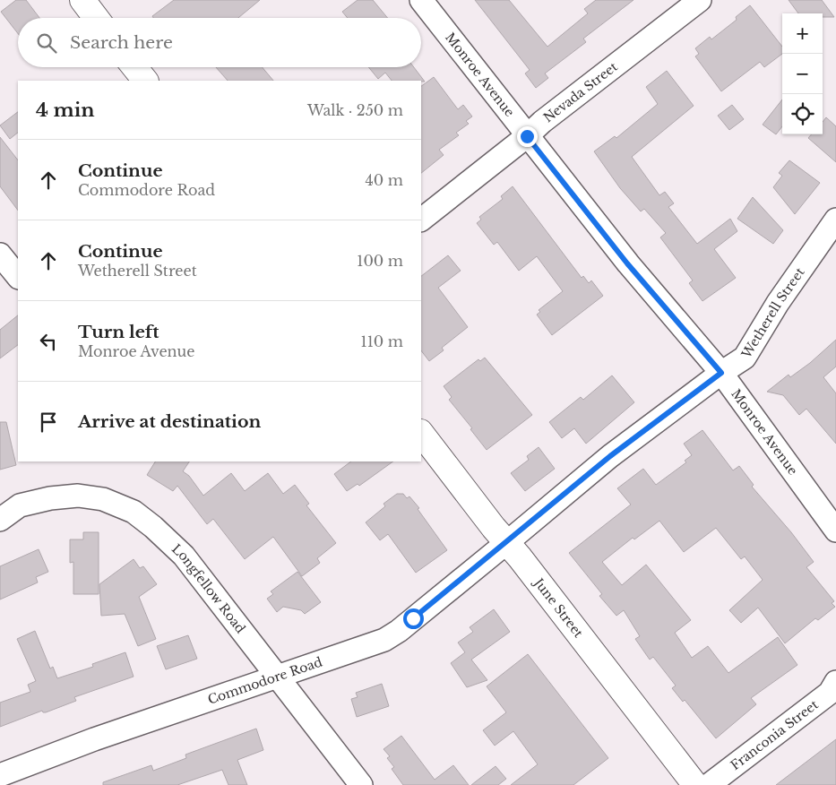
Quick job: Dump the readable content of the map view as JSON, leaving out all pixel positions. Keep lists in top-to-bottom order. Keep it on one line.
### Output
{"streets":{"street":["Monroe Avenue","Nevada Street","Wetherell Street","Longfellow Road","June Street","Commodore Road","Franconia Street"]},"crossings":[["Monroe Avenue","Nevada Street"],["Monroe Avenue","Wetherell Street"],["Wetherell Street","June Street"],["Wetherell Street","Commodore Road"],["Longfellow Road","Commodore Road"],["June Street","Commodore Road"]],"page":{"map_buttons":["+","−"],"search":"Search here","heading":["4 min","Walk · 250 m"],"list":[["Continue","Commodore Road","40 m"],["Continue","Wetherell Street","100 m"],["Turn left","Monroe Avenue","110 m"],"Arrive at destination"]}}
